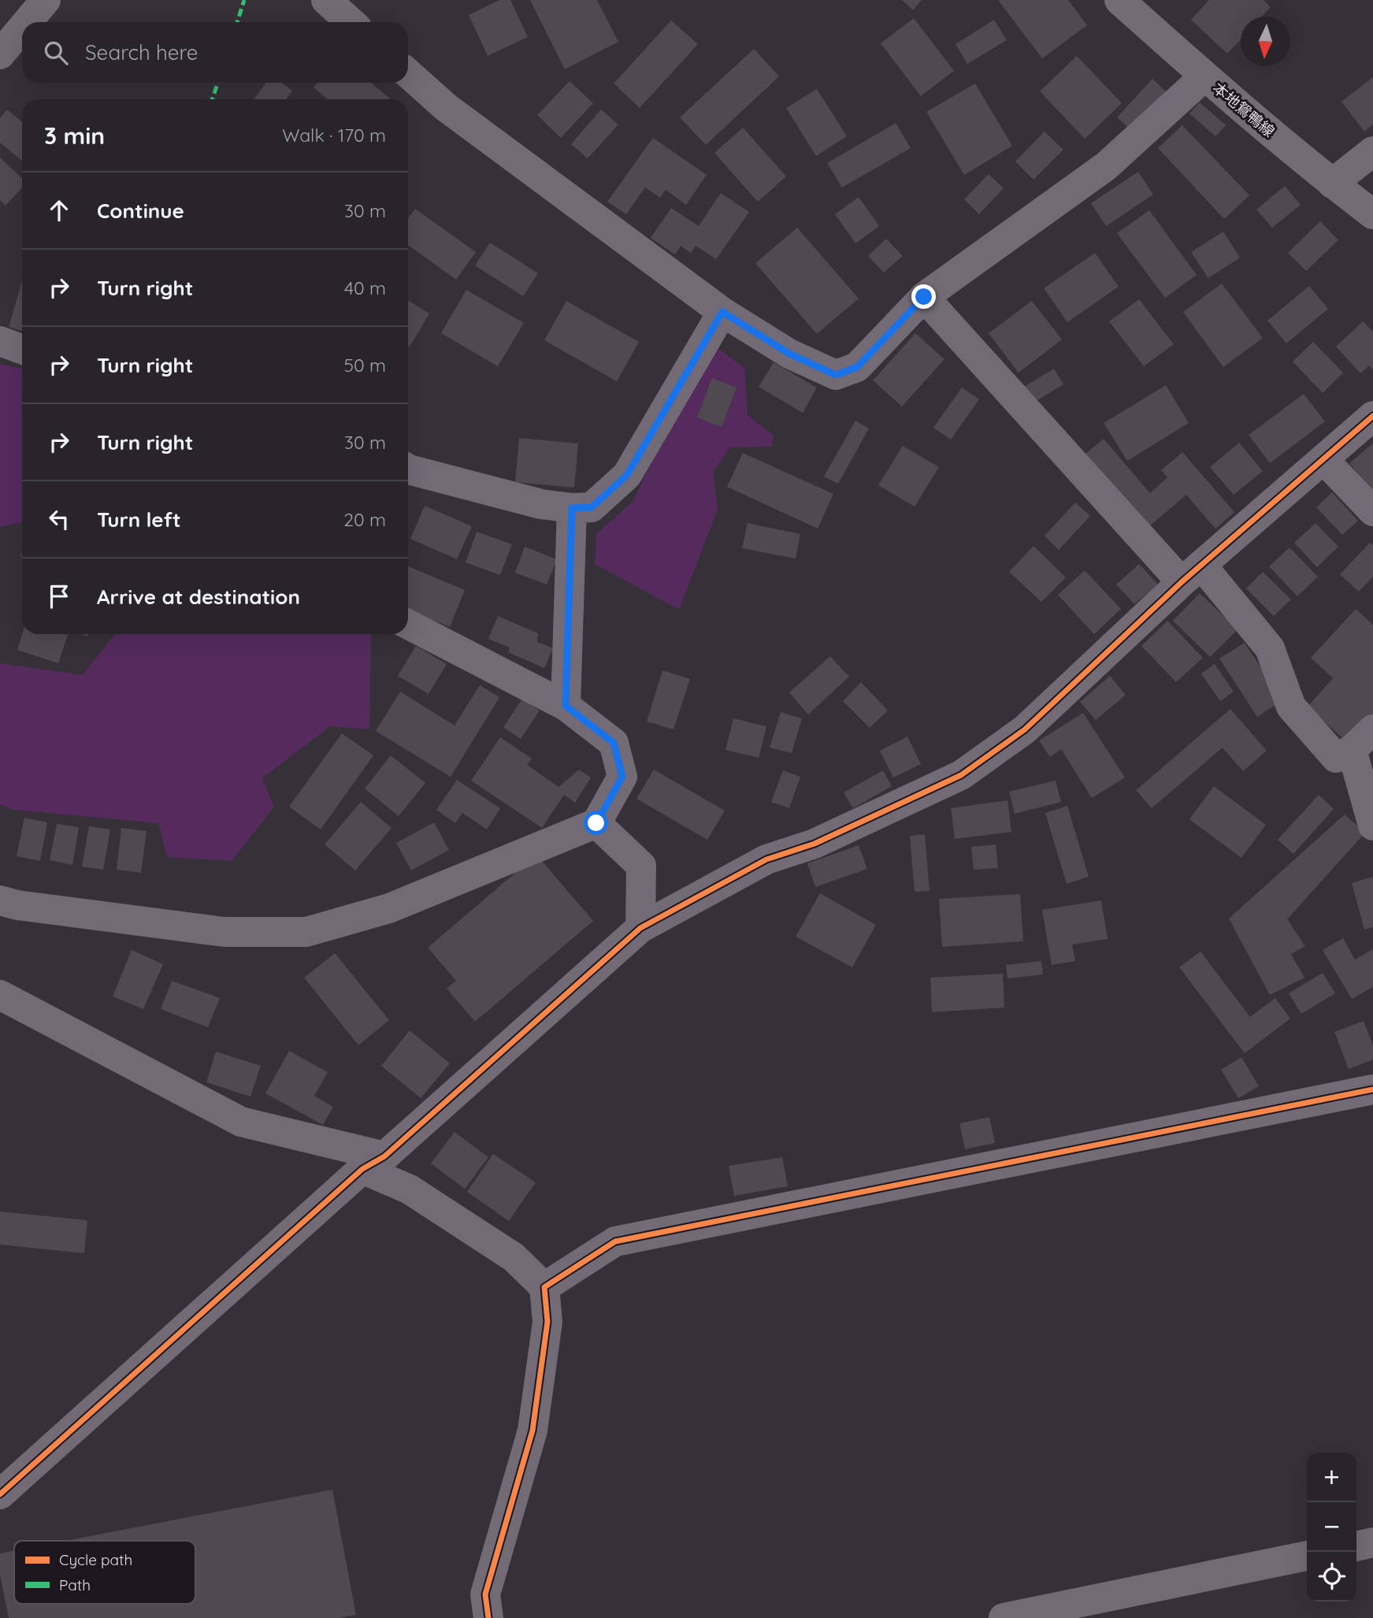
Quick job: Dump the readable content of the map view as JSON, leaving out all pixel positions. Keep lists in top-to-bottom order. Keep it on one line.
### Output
{"streets":{"main road":["本地鴛鴨線"]},"legend":["Cycle path","Path"],"north":"bottom","page":{"search":"Search here","heading":["3 min","Walk · 170 m"],"list":[["Continue","30 m"],["Turn right","40 m"],["Turn right","50 m"],["Turn right","30 m"],["Turn left","20 m"],"Arrive at destination"],"map_buttons":["+","−"]}}
